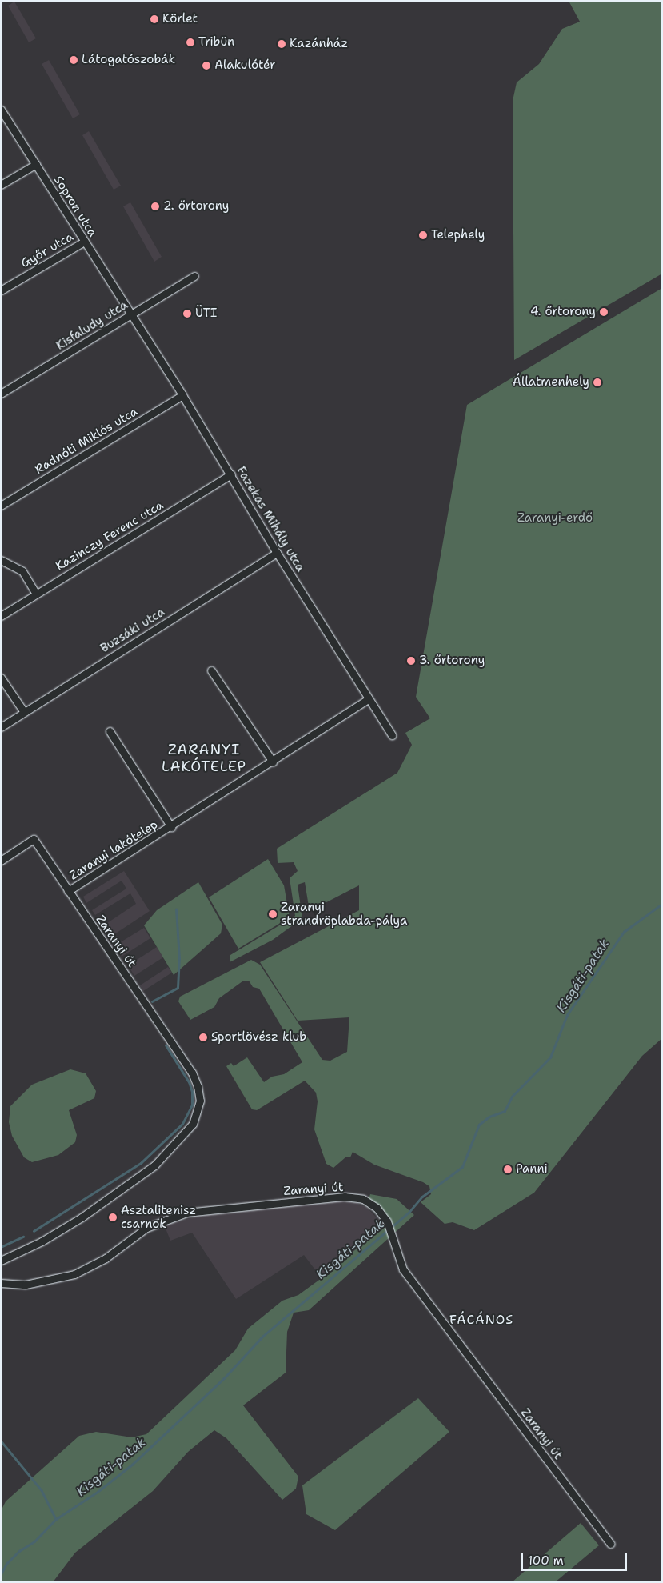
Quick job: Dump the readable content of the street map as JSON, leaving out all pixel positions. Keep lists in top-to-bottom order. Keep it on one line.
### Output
{"streets":{"street":["Sopron utca","Győr utca","Kisfaludy utca","Radnóti Miklós utca","Fazekas Mihály utca","Kazinczy Ferenc utca","Buzsáki utca","Zaranyi lakótelep","Zaranyi út"]},"crossings":[["Sopron utca","Győr utca"],["Sopron utca","Kisfaludy utca"],["Sopron utca","Fazekas Mihály utca"],["Kisfaludy utca","Fazekas Mihály utca"],["Radnóti Miklós utca","Fazekas Mihály utca"],["Fazekas Mihály utca","Kazinczy Ferenc utca"],["Fazekas Mihály utca","Buzsáki utca"],["Fazekas Mihály utca","Zaranyi lakótelep"],["Zaranyi lakótelep","Zaranyi út"]],"districts":["ZARANYI LAKÓTELEP","FÁCÁNOS"],"water":["Kisgáti-patak"],"parks":["Zaranyi-erdő"],"places":["Körlet","Tribün","Kazánház","Látogatószobák","Alakulótér","2. őrtorony","Telephely","4. őrtorony","ÜTI","Állatmenhely","3. őrtorony","Zaranyi strandröplabda-pálya","Sportlövész klub","Panni","Asztalitenisz csarnok"],"scale_bar":"100 m"}
